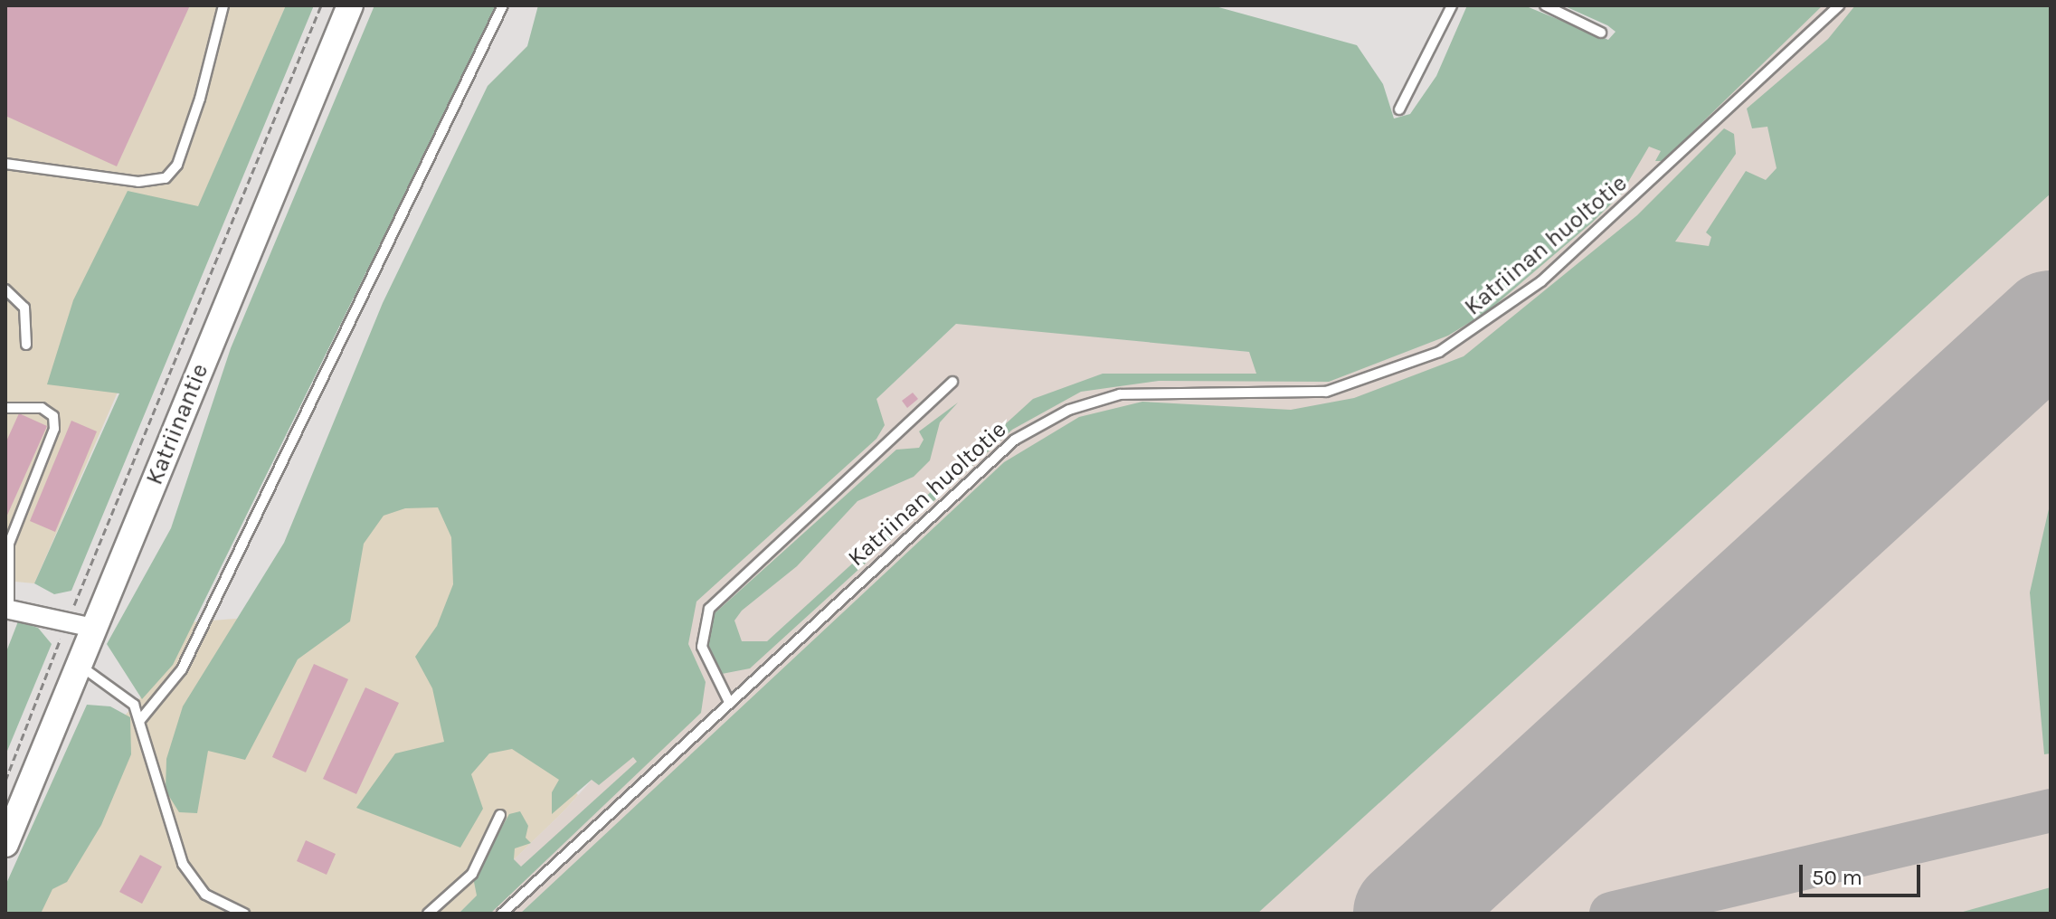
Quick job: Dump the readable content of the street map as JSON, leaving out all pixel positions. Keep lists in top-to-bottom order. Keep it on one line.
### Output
{"streets":{"main road":["Katriinantie"],"lane":["Katriinan huoltotie"]},"scale_bar":"50 m"}
